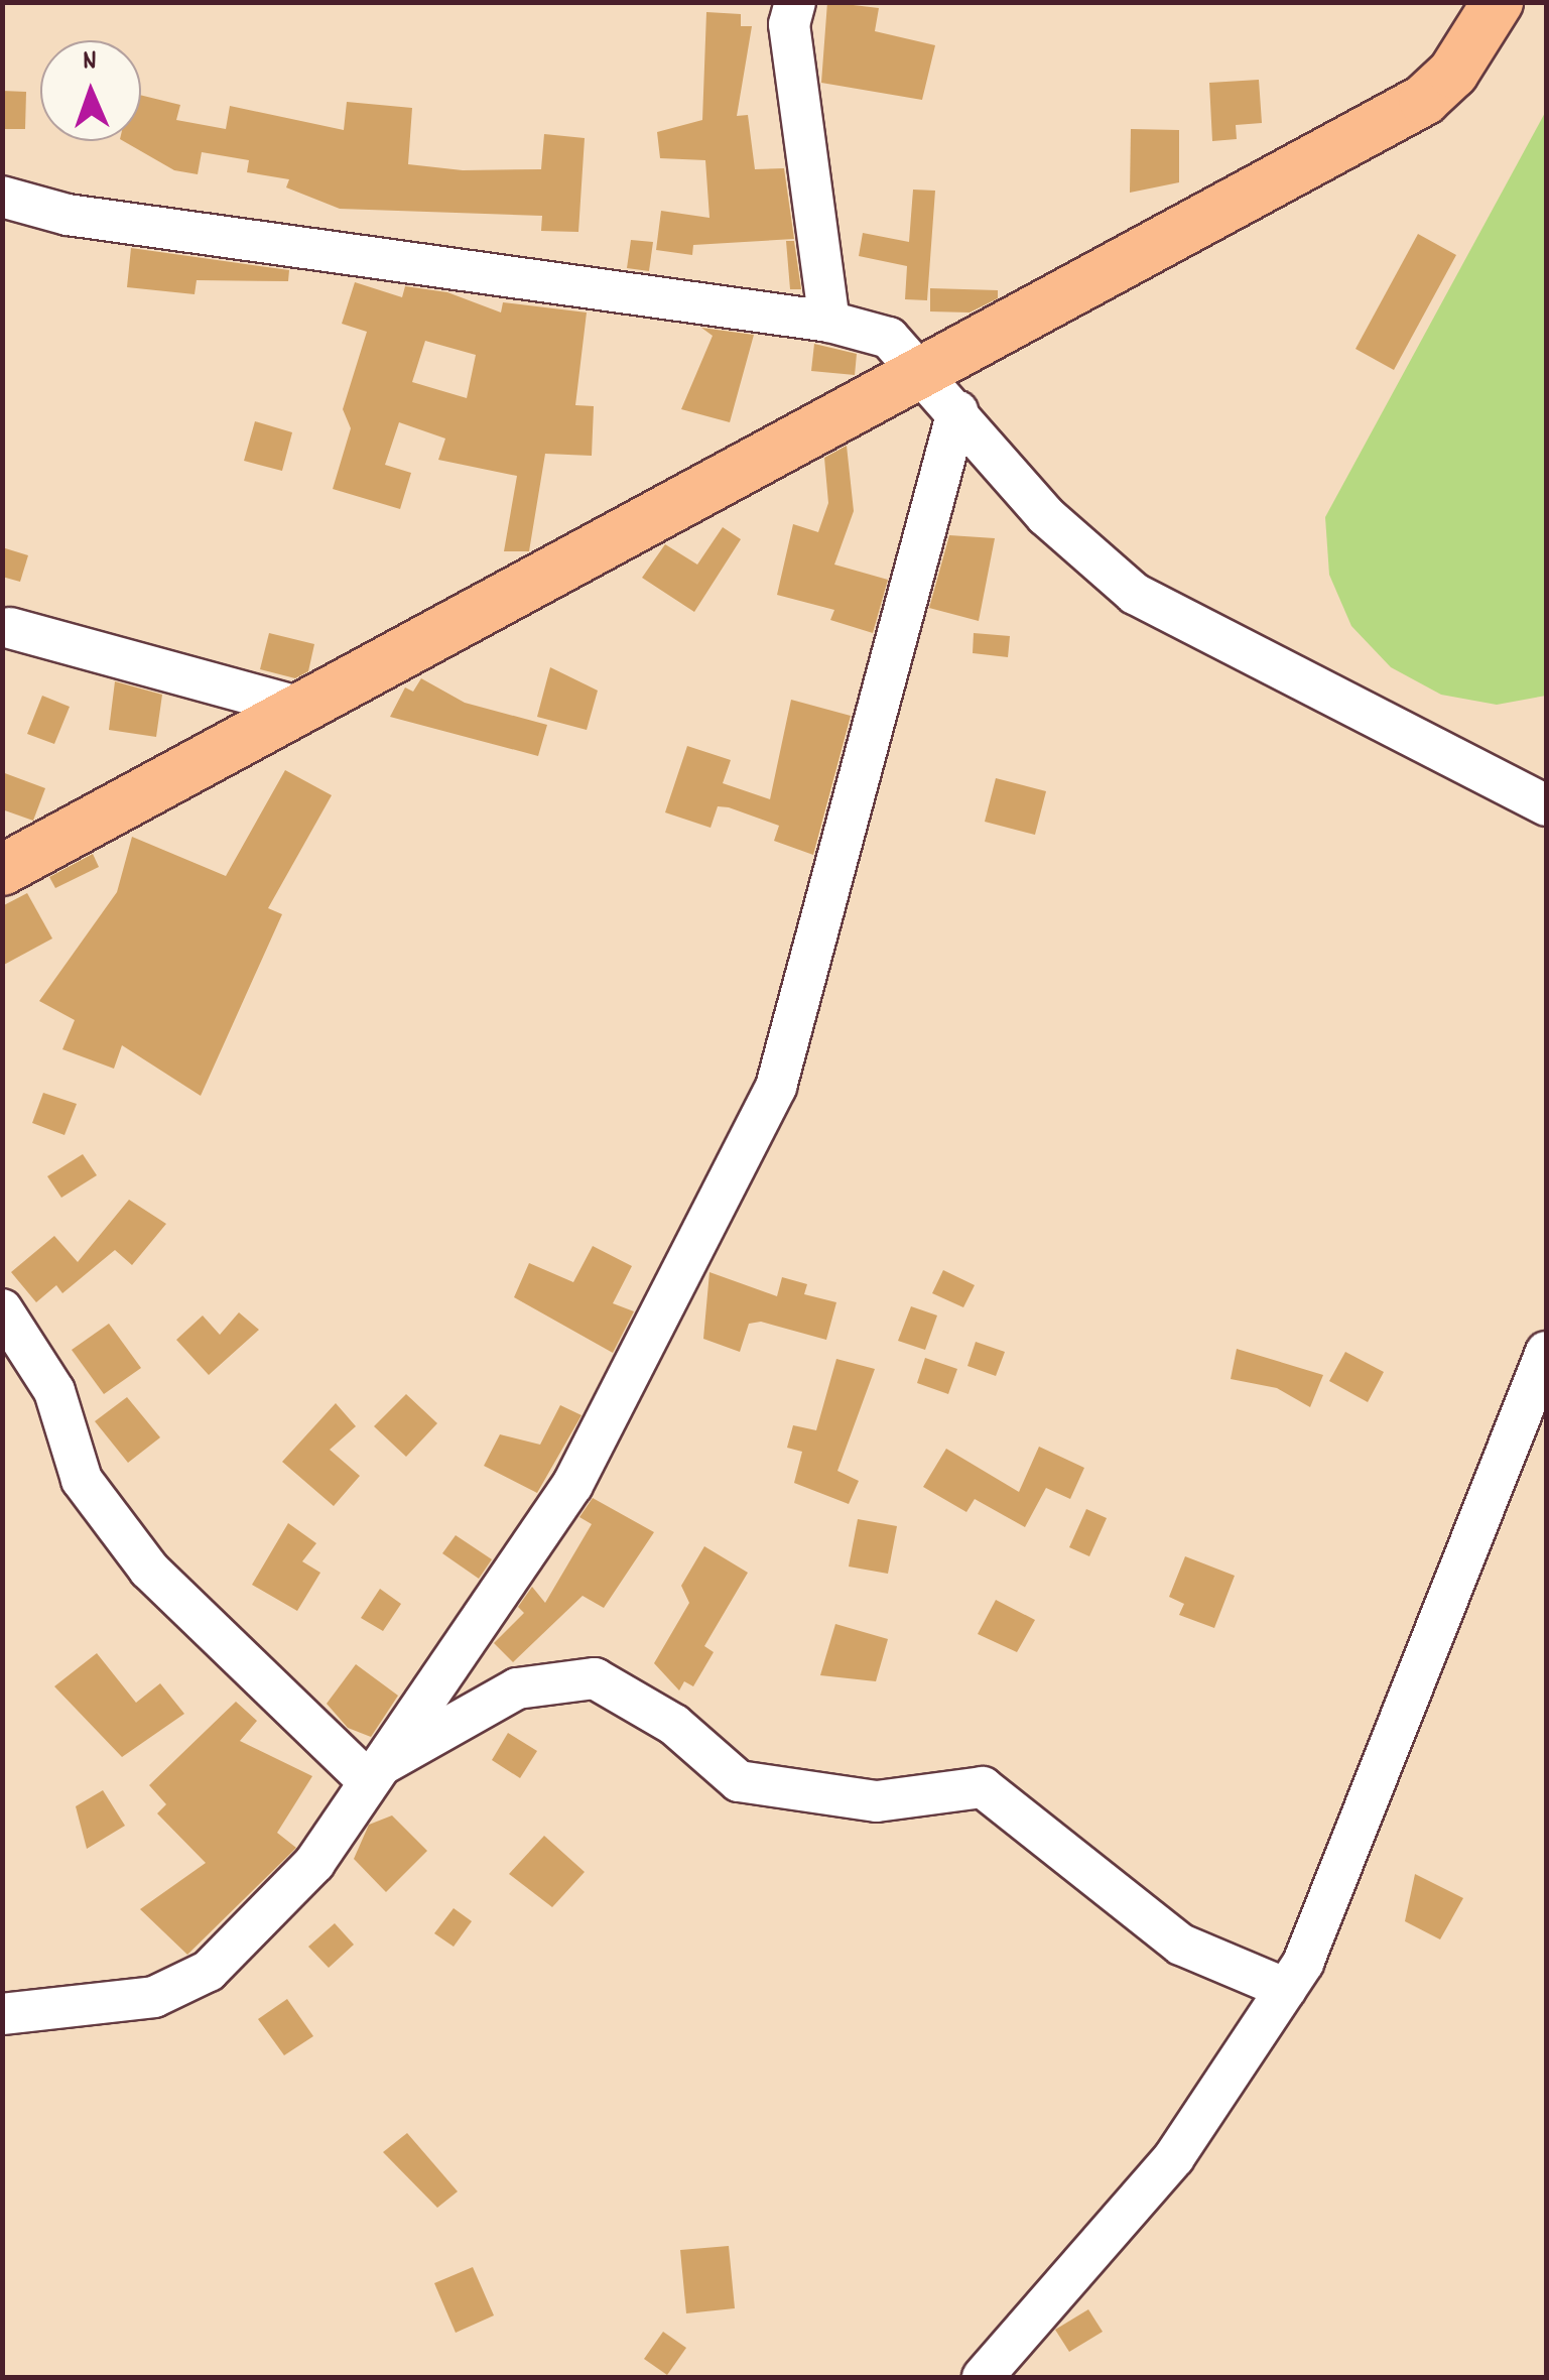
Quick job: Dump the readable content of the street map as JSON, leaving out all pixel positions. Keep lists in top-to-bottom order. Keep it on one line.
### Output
{"north":"top"}
